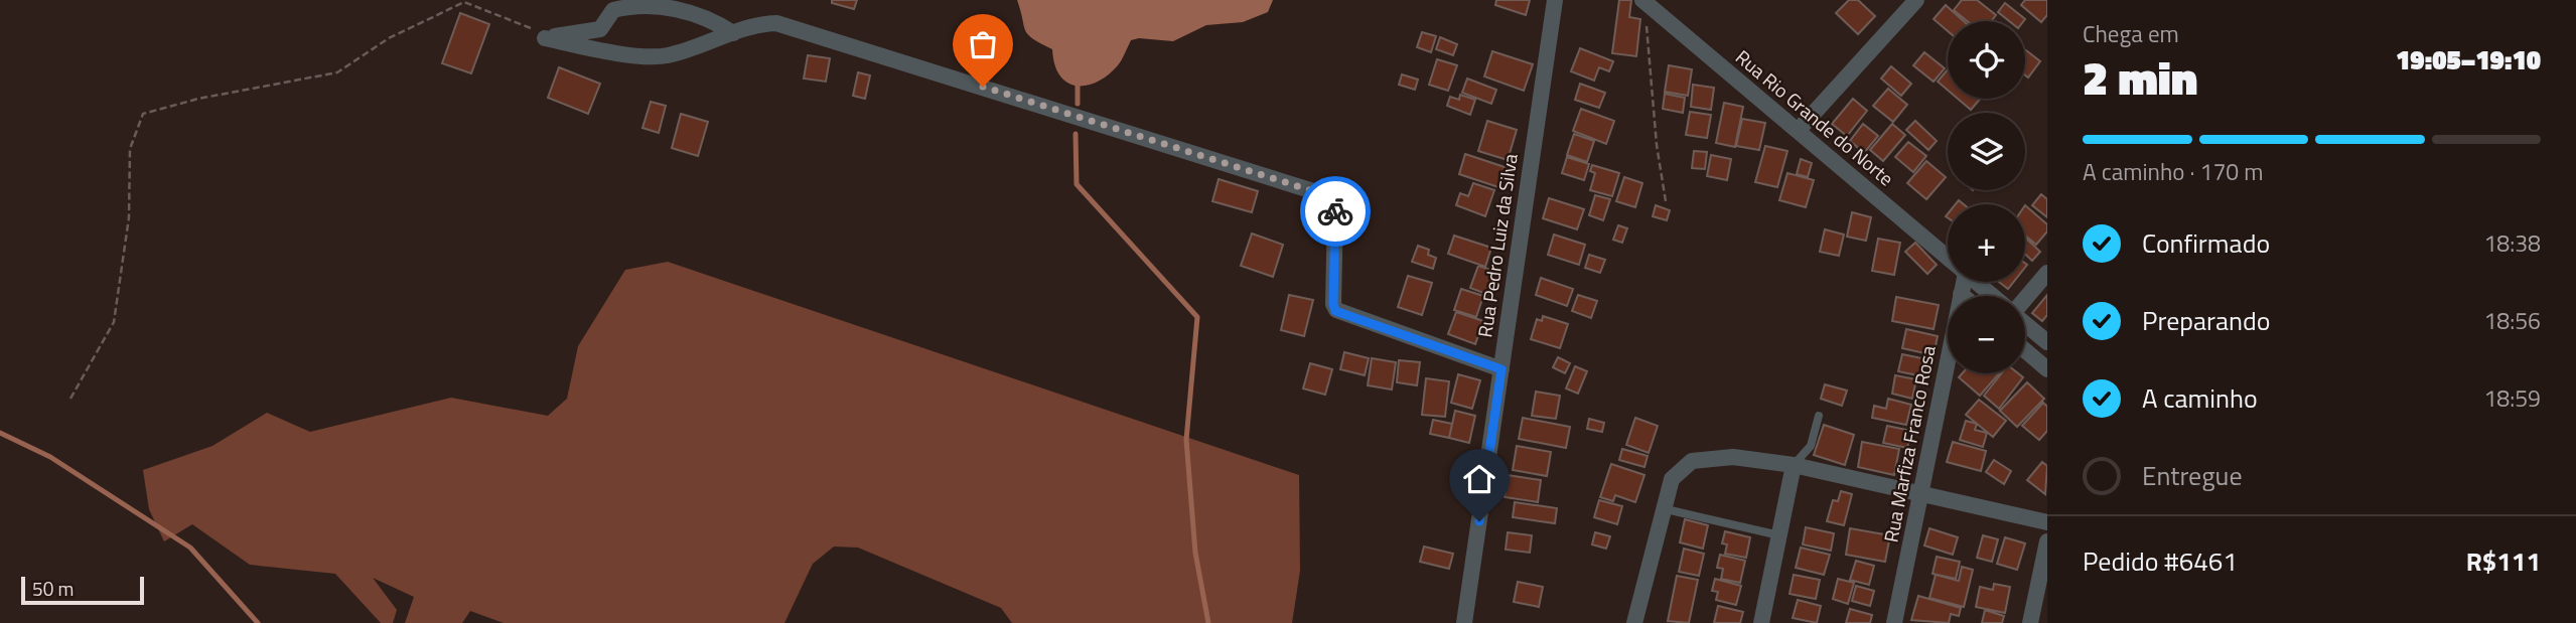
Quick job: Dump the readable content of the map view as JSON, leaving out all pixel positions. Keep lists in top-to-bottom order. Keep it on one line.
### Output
{"streets":{"street":["Rua Rio Grande do Norte","Rua Pedro Luiz da Silva","Rua Marfiza Franco Rosa"]},"scale_bar":"50 m","page":{"heading":["2 min","Chega em","19:05–19:10"],"panel":["Pedido #6461","R$111"],"map_buttons":["+","−"],"bar":"A caminho · 170 m","list":[["Confirmado","18:38"],["Preparando","18:56"],["A caminho","18:59"],"Entregue"],"scale":"50 m"}}
